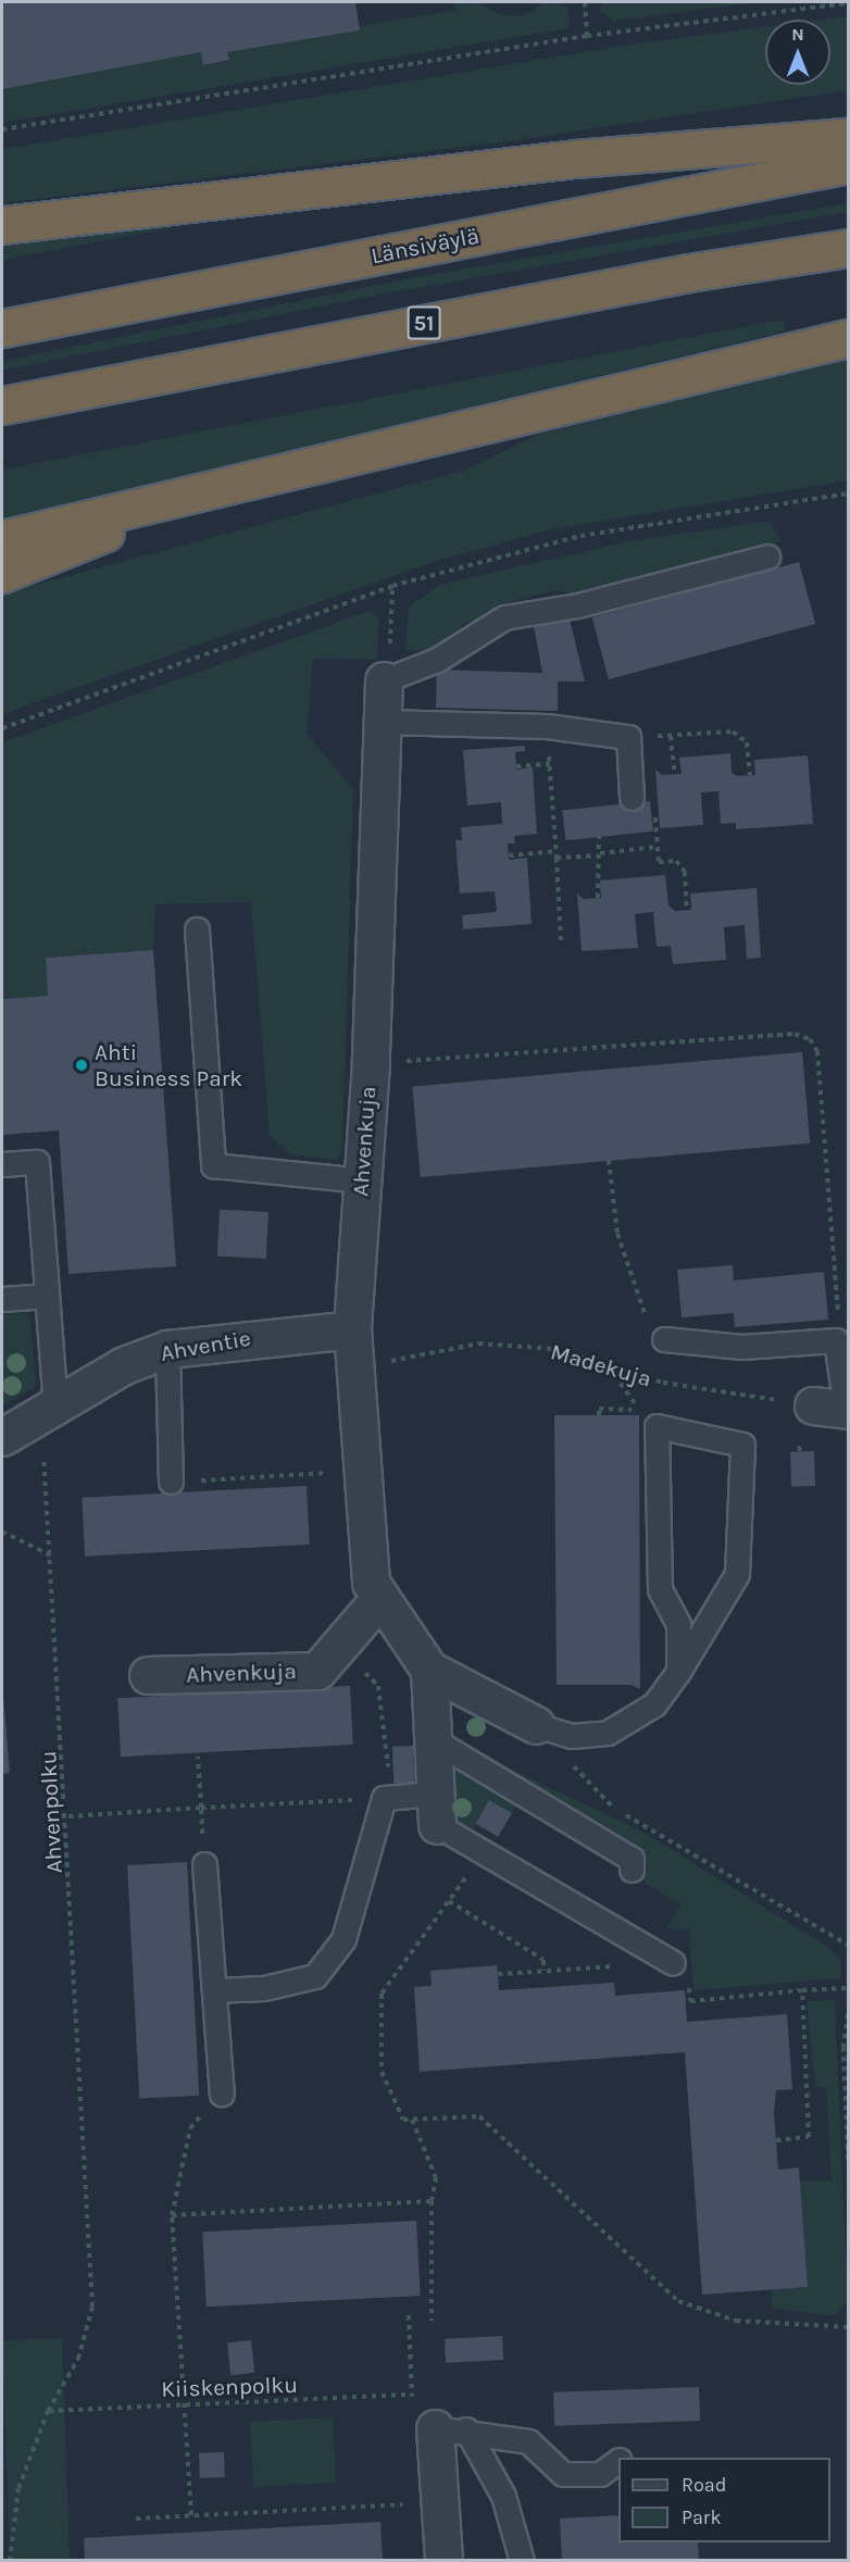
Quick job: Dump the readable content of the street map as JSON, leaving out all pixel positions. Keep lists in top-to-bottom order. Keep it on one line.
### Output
{"streets":{"highway":["Länsiväylä","51"],"street":["Ahvenkuja","Ahventie"],"path":["Madekuja","Ahvenpolku","Kiiskenpolku"]},"crossings":[["Ahvenkuja","Ahventie"],["Ahvenkuja","Madekuja"],["Ahventie","Ahvenpolku"],["Ahvenpolku","Kiiskenpolku"]],"places":["Ahti Business Park"],"legend":["Road","Park"],"north":"top"}
